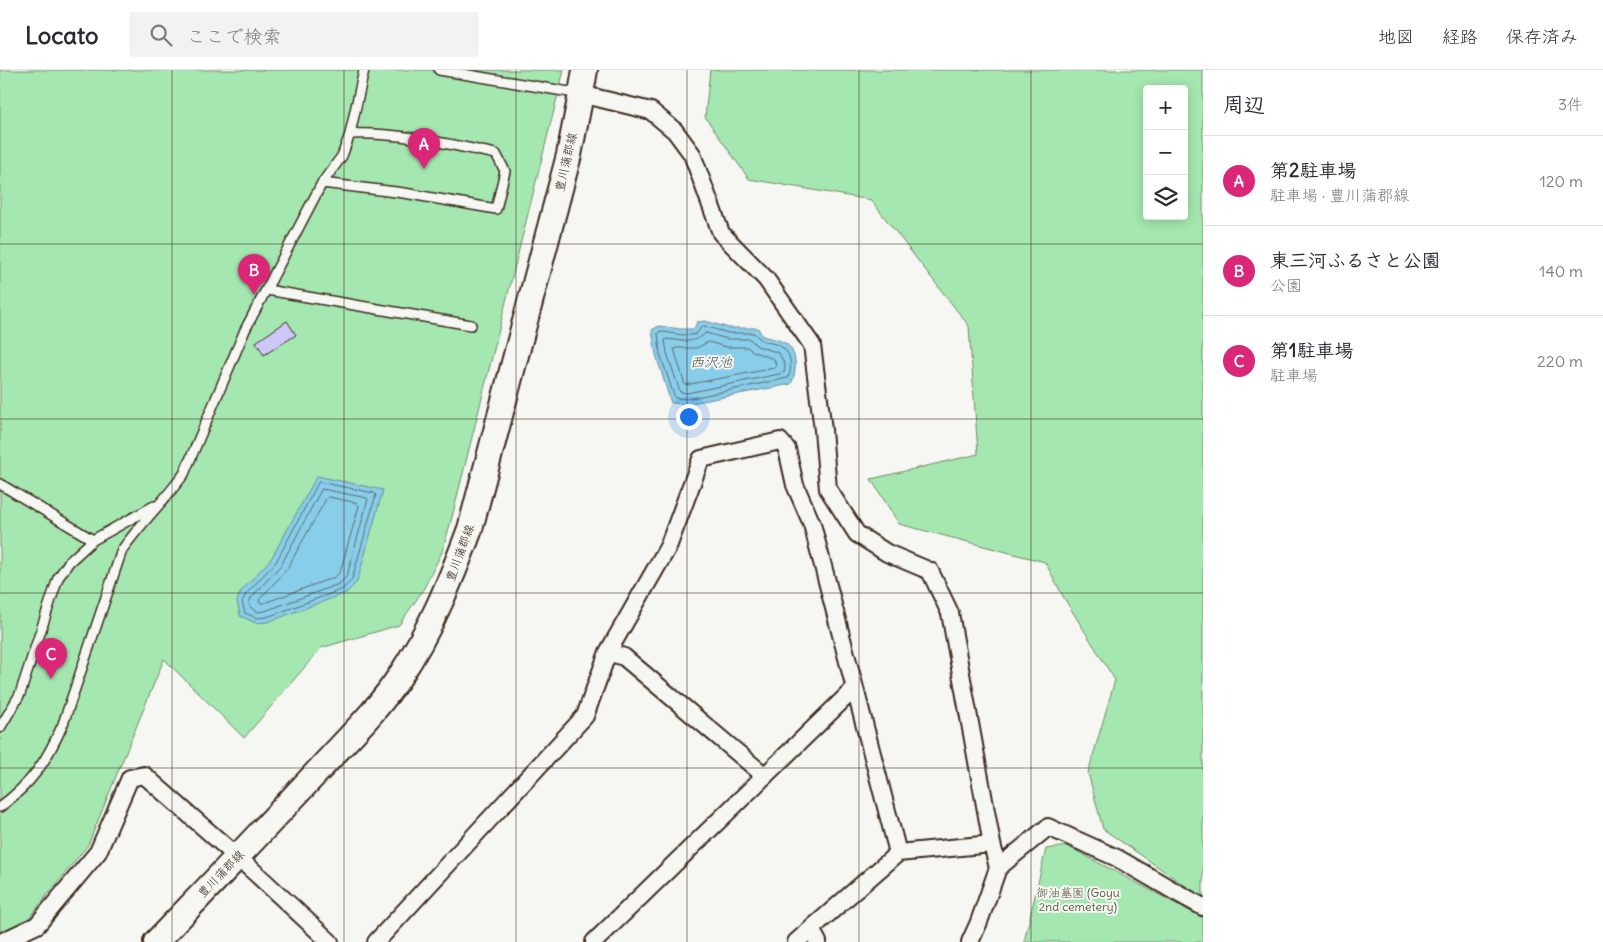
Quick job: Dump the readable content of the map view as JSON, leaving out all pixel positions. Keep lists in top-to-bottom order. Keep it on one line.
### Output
{"streets":{"main road":["豊川蒲郡線"]},"water":["西沢池"],"parks":["御油墓園 (Goyu 2nd cemetery)"],"page":{"header":"Locato","search":"ここで検索","nav":["地図","経路","保存済み"],"heading":["周辺","3件"],"map_buttons":["+","−"],"pins":["A","B","C"],"list":[{"mark":"A","name":"第2駐車場","note":"駐車場 · 豊川蒲郡線","value":"120 m"},{"mark":"B","name":"東三河ふるさと公園","note":"公園","value":"140 m"},{"mark":"C","name":"第1駐車場","note":"駐車場","value":"220 m"}]}}
